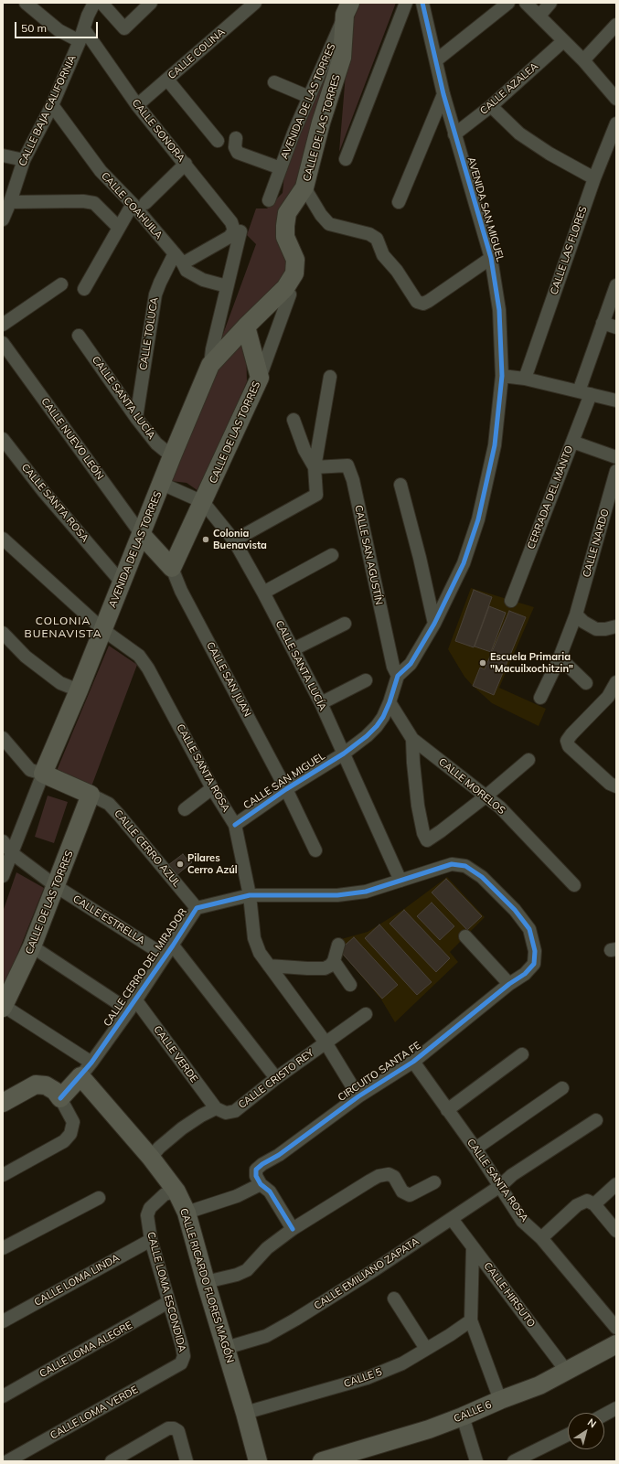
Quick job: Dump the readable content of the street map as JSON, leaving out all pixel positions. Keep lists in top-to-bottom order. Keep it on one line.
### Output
{"streets":{"street":["CALLE COLINA","CALLE AZALEA","AVENIDA DE LAS TORRES","CALLE BAJA CALIFORNIA","CALLE DE LAS TORRES","CALLE SONORA","CALLE COAHUILA","AVENIDA SAN MIGUEL","CALLE LAS FLORES","CALLE TOLUCA","CALLE SANTA LUCÍA","CALLE NUEVO LEÓN","CERRADA DEL MANTO","CALLE SANTA ROSA","CALLE NARDO","CALLE SAN AGUSTÍN","CALLE SAN JUAN","CALLE SAN MIGUEL","CALLE MORELOS","CALLE CERRO AZUL","CALLE ESTRELLA","CALLE CERRO DEL MIRADOR","CALLE VERDE","CIRCUITO SANTA FE","CALLE CRISTO REY","CALLE EMILIANO ZAPATA","CALLE LOMA LINDA","CALLE RICARDO FLORES MAGÓN","CALLE LOMA ESCONDIDA","CALLE HIRSUTO","CALLE LOMA ALEGRE","CALLE 5","CALLE 6","CALLE LOMA VERDE"]},"crossings":[["CALLE COLINA","CALLE SONORA"],["CALLE AZALEA","AVENIDA SAN MIGUEL"],["AVENIDA DE LAS TORRES","CALLE DE LAS TORRES"],["AVENIDA DE LAS TORRES","CALLE SONORA"],["AVENIDA DE LAS TORRES","CALLE COAHUILA"],["AVENIDA DE LAS TORRES","CALLE SANTA LUCÍA"],["AVENIDA DE LAS TORRES","CALLE NUEVO LEÓN"],["AVENIDA DE LAS TORRES","CALLE SANTA ROSA"],["AVENIDA DE LAS TORRES","CALLE CERRO AZUL"],["AVENIDA DE LAS TORRES","CALLE ESTRELLA"],["CALLE BAJA CALIFORNIA","CALLE SONORA"],["CALLE BAJA CALIFORNIA","CALLE COAHUILA"],["CALLE DE LAS TORRES","CALLE SANTA LUCÍA"],["CALLE DE LAS TORRES","CALLE SAN JUAN"],["CALLE DE LAS TORRES","CALLE CERRO AZUL"],["CALLE DE LAS TORRES","CALLE ESTRELLA"],["CALLE DE LAS TORRES","CALLE VERDE"],["CALLE COAHUILA","CALLE TOLUCA"],["AVENIDA SAN MIGUEL","CALLE SAN AGUSTÍN"],["CALLE TOLUCA","CALLE SANTA LUCÍA"],["CALLE SANTA LUCÍA","CALLE SAN MIGUEL"],["CALLE SANTA LUCÍA","CALLE CERRO DEL MIRADOR"],["CALLE SANTA ROSA","CALLE SAN MIGUEL"],["CALLE SANTA ROSA","CALLE CERRO DEL MIRADOR"],["CALLE SANTA ROSA","CIRCUITO SANTA FE"],["CALLE SANTA ROSA","CALLE CRISTO REY"],["CALLE SANTA ROSA","CALLE EMILIANO ZAPATA"],["CALLE SAN JUAN","CALLE SAN MIGUEL"],["CALLE CERRO AZUL","CALLE CERRO DEL MIRADOR"],["CALLE ESTRELLA","CALLE CERRO DEL MIRADOR"],["CALLE CERRO DEL MIRADOR","CALLE VERDE"],["CALLE CERRO DEL MIRADOR","CIRCUITO SANTA FE"],["CALLE CERRO DEL MIRADOR","CALLE RICARDO FLORES MAGÓN"],["CALLE VERDE","CALLE CRISTO REY"],["CALLE EMILIANO ZAPATA","CALLE RICARDO FLORES MAGÓN"],["CALLE EMILIANO ZAPATA","CALLE HIRSUTO"],["CALLE LOMA LINDA","CALLE LOMA ESCONDIDA"],["CALLE RICARDO FLORES MAGÓN","CALLE LOMA ESCONDIDA"],["CALLE RICARDO FLORES MAGÓN","CALLE 5"],["CALLE LOMA ESCONDIDA","CALLE LOMA ALEGRE"],["CALLE LOMA ESCONDIDA","CALLE LOMA VERDE"],["CALLE HIRSUTO","CALLE 6"]],"districts":["COLONIA BUENAVISTA"],"places":["Colonia Buenavista","Escuela Primaria \"Macuilxochitzin\"","Pilares Cerro Azúl"],"scale_bar":"50 m","north":"top right"}
